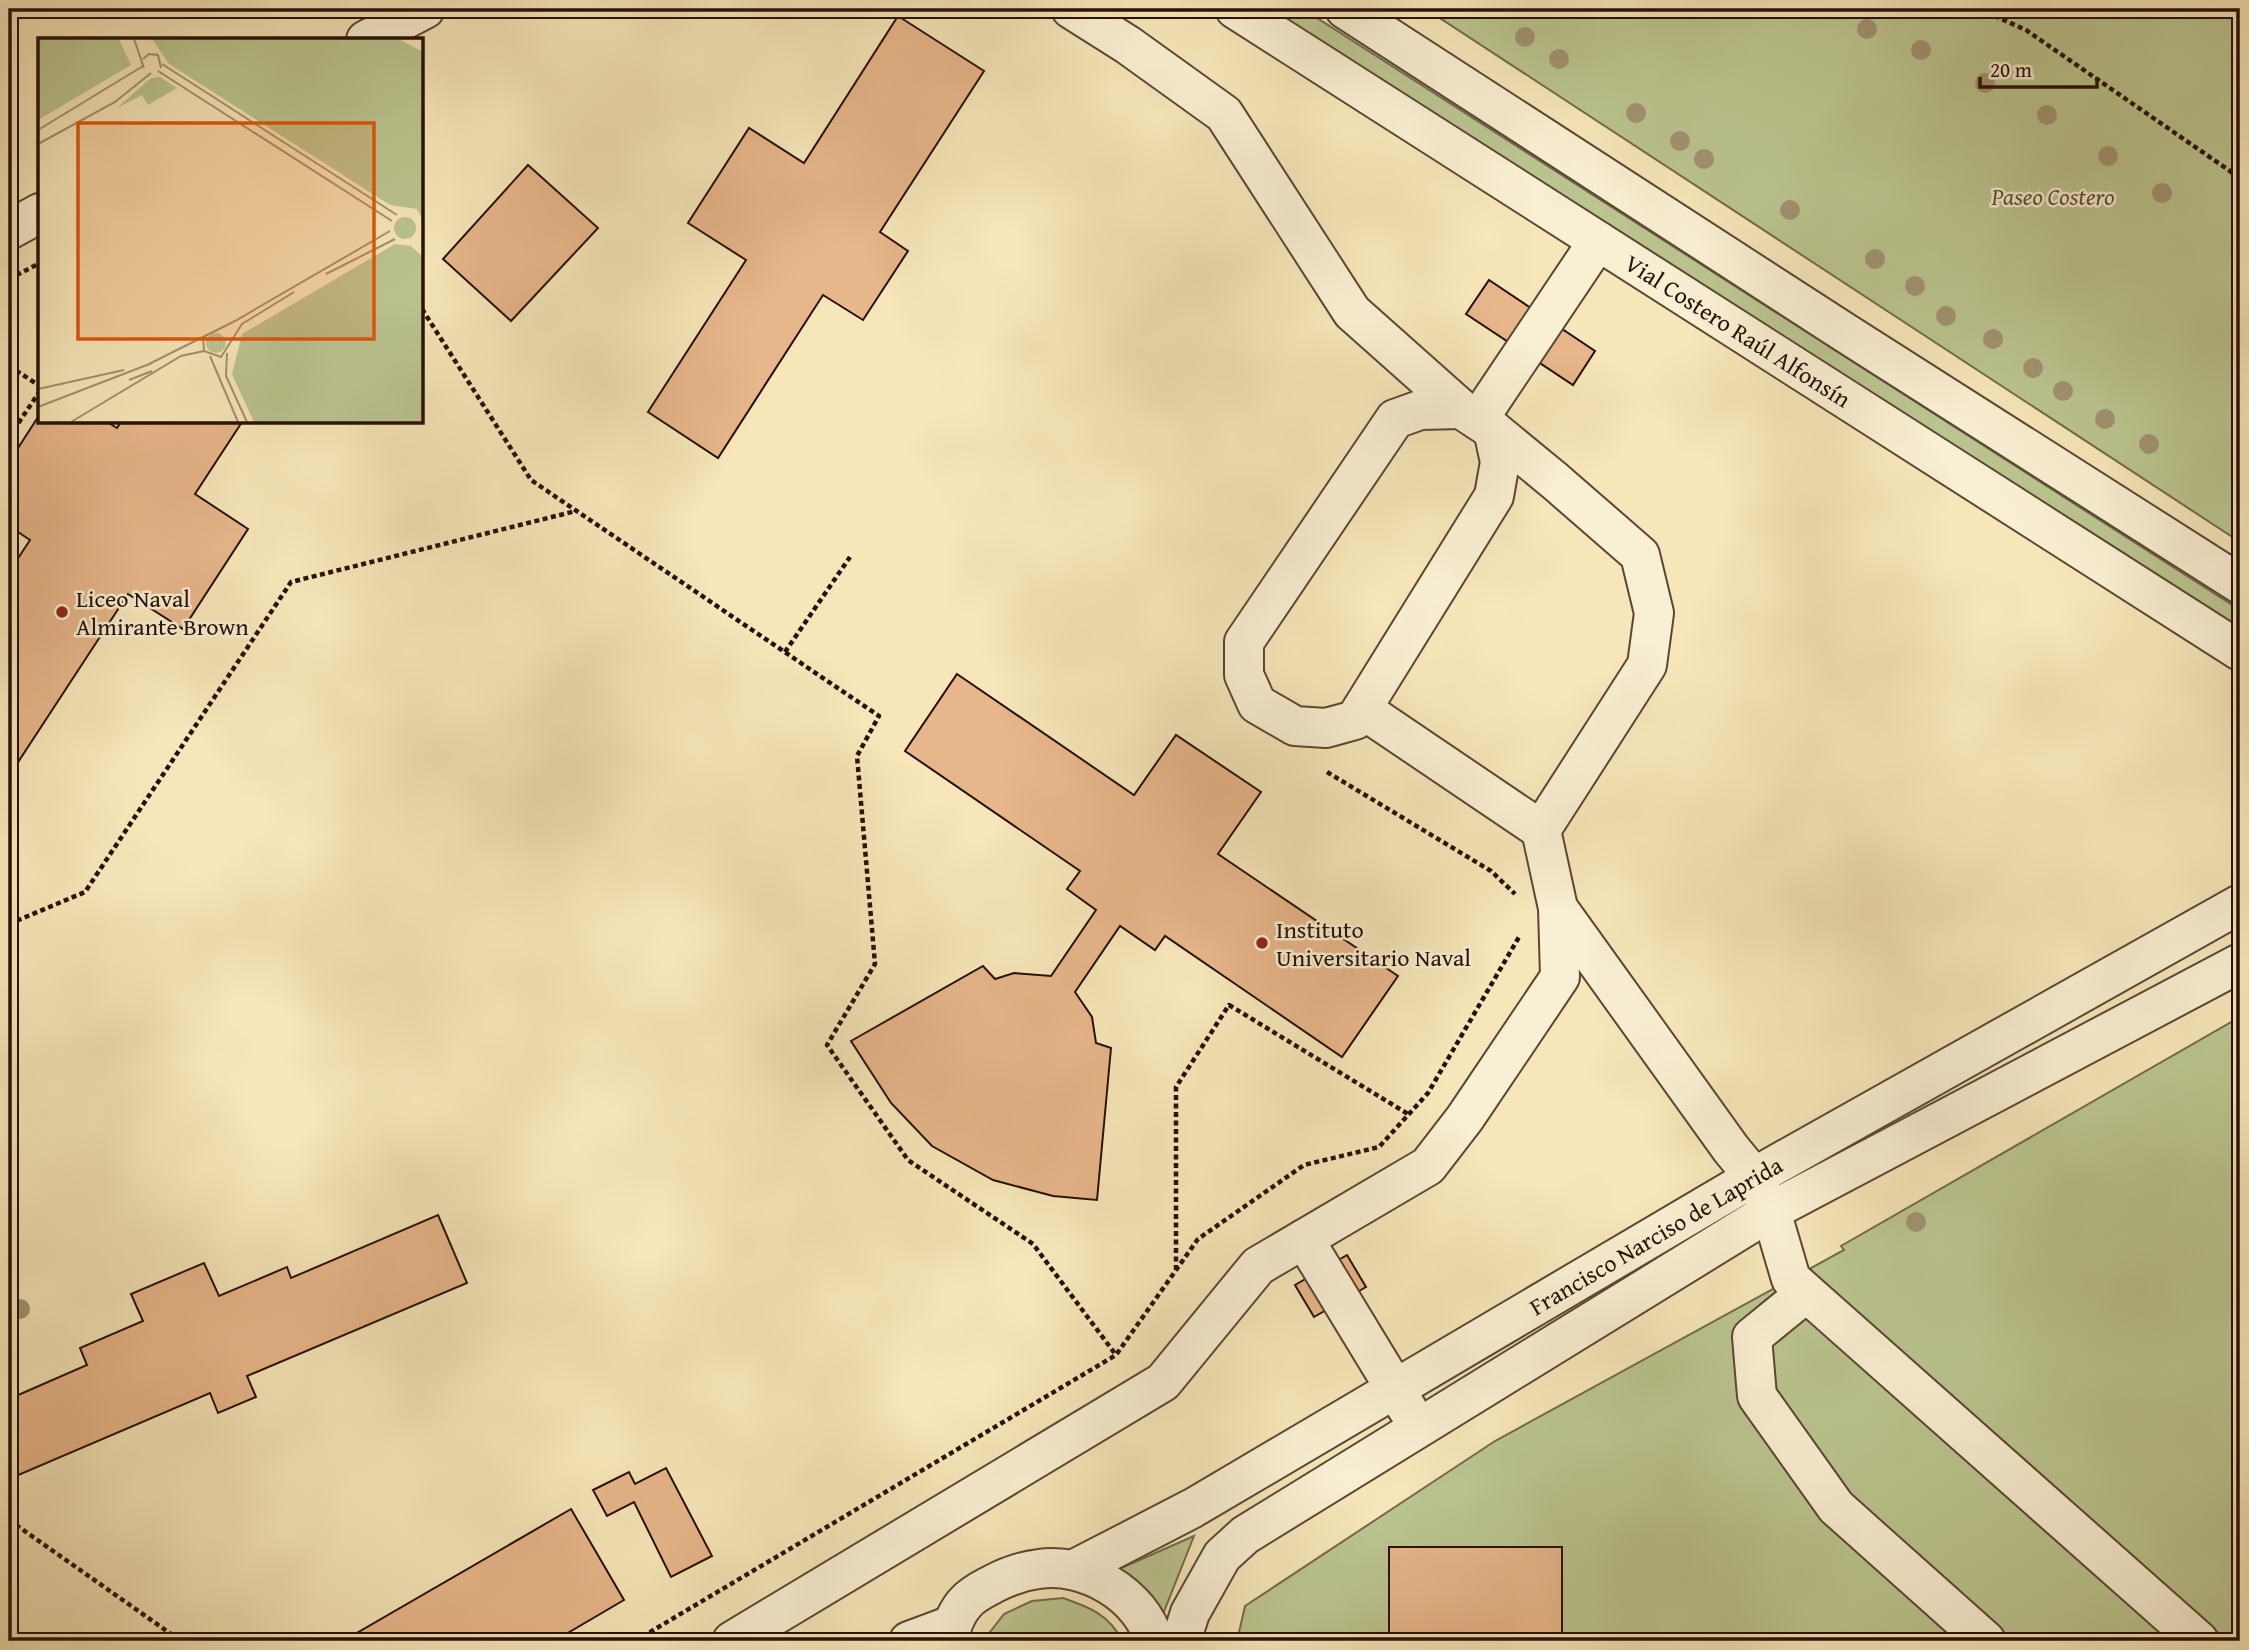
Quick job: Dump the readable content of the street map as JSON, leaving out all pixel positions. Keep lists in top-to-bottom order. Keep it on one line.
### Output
{"streets":{"street":["Vial Costero Raúl Alfonsín","Francisco Narciso de Laprida"]},"parks":["Paseo Costero"],"places":["Liceo Naval Almirante Brown","Instituto Universitario Naval"],"scale_bar":"20 m"}
